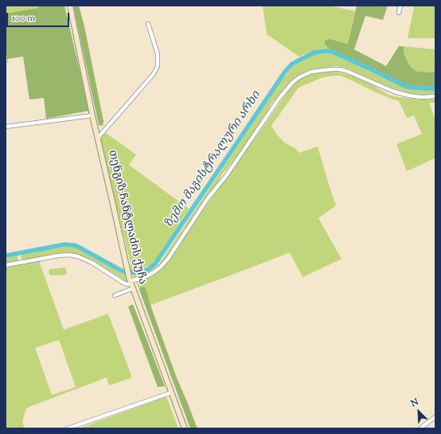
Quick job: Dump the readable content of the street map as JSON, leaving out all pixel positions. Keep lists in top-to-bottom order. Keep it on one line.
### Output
{"streets":{"street":["თენგიზ ჩანტლაძის ქუჩა"]},"water":["ზემო მაგისტრალური არხი"],"scale_bar":"100 m","north":"top left"}
